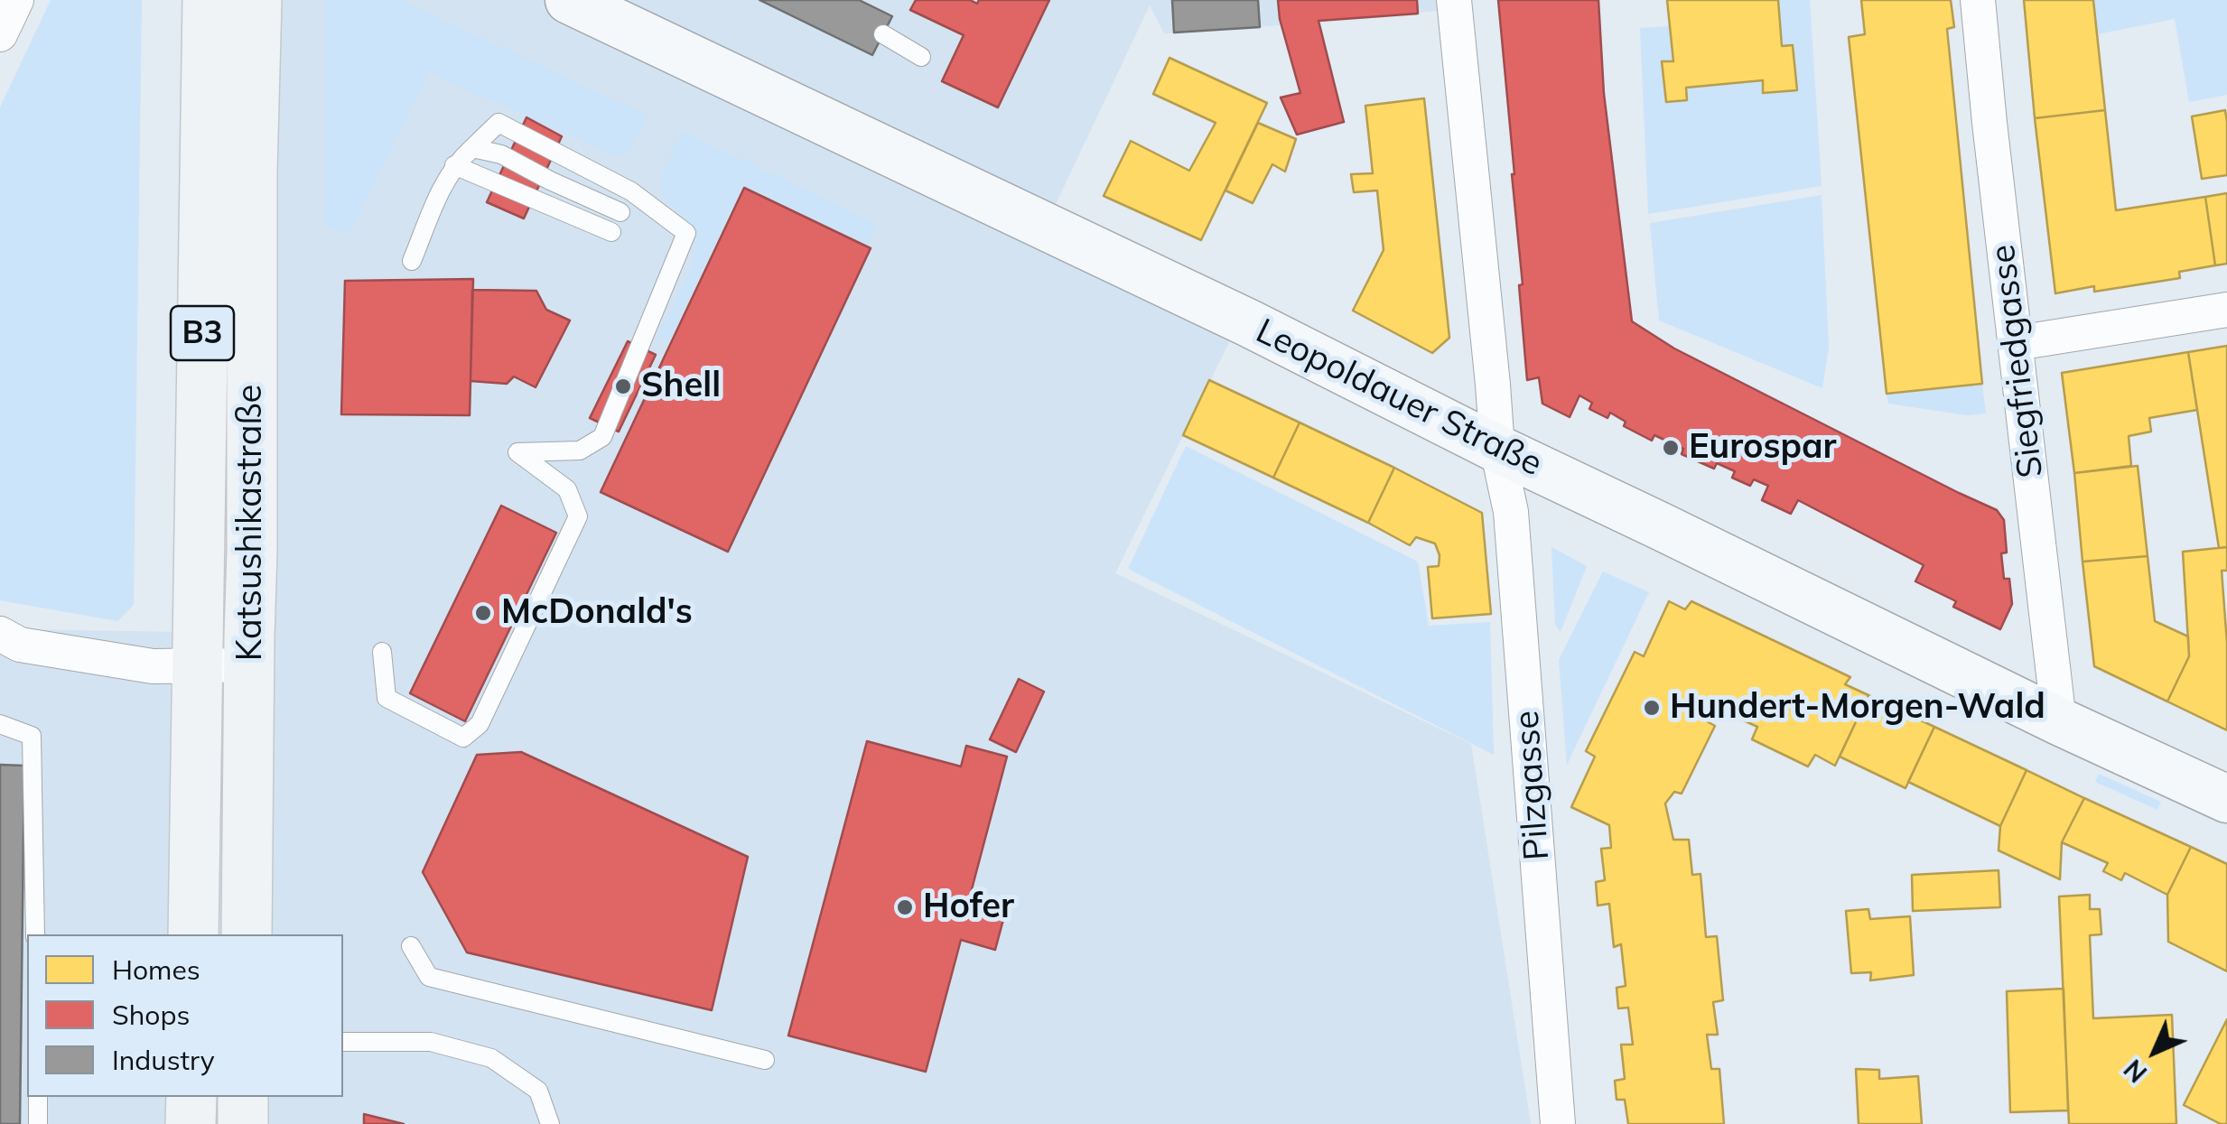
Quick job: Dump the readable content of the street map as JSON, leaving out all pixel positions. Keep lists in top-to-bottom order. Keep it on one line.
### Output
{"streets":{"main road":["B3","Leopoldauer Straße","Katsushikastraße"],"street":["Siegfriedgasse","Pilzgasse"]},"crossings":[["Siegfriedgasse","Leopoldauer Straße"],["Leopoldauer Straße","Pilzgasse"]],"places":["Shell","Eurospar","McDonald's","Hundert-Morgen-Wald","Hofer"],"legend":["Homes","Shops","Industry"],"north":"bottom left"}
